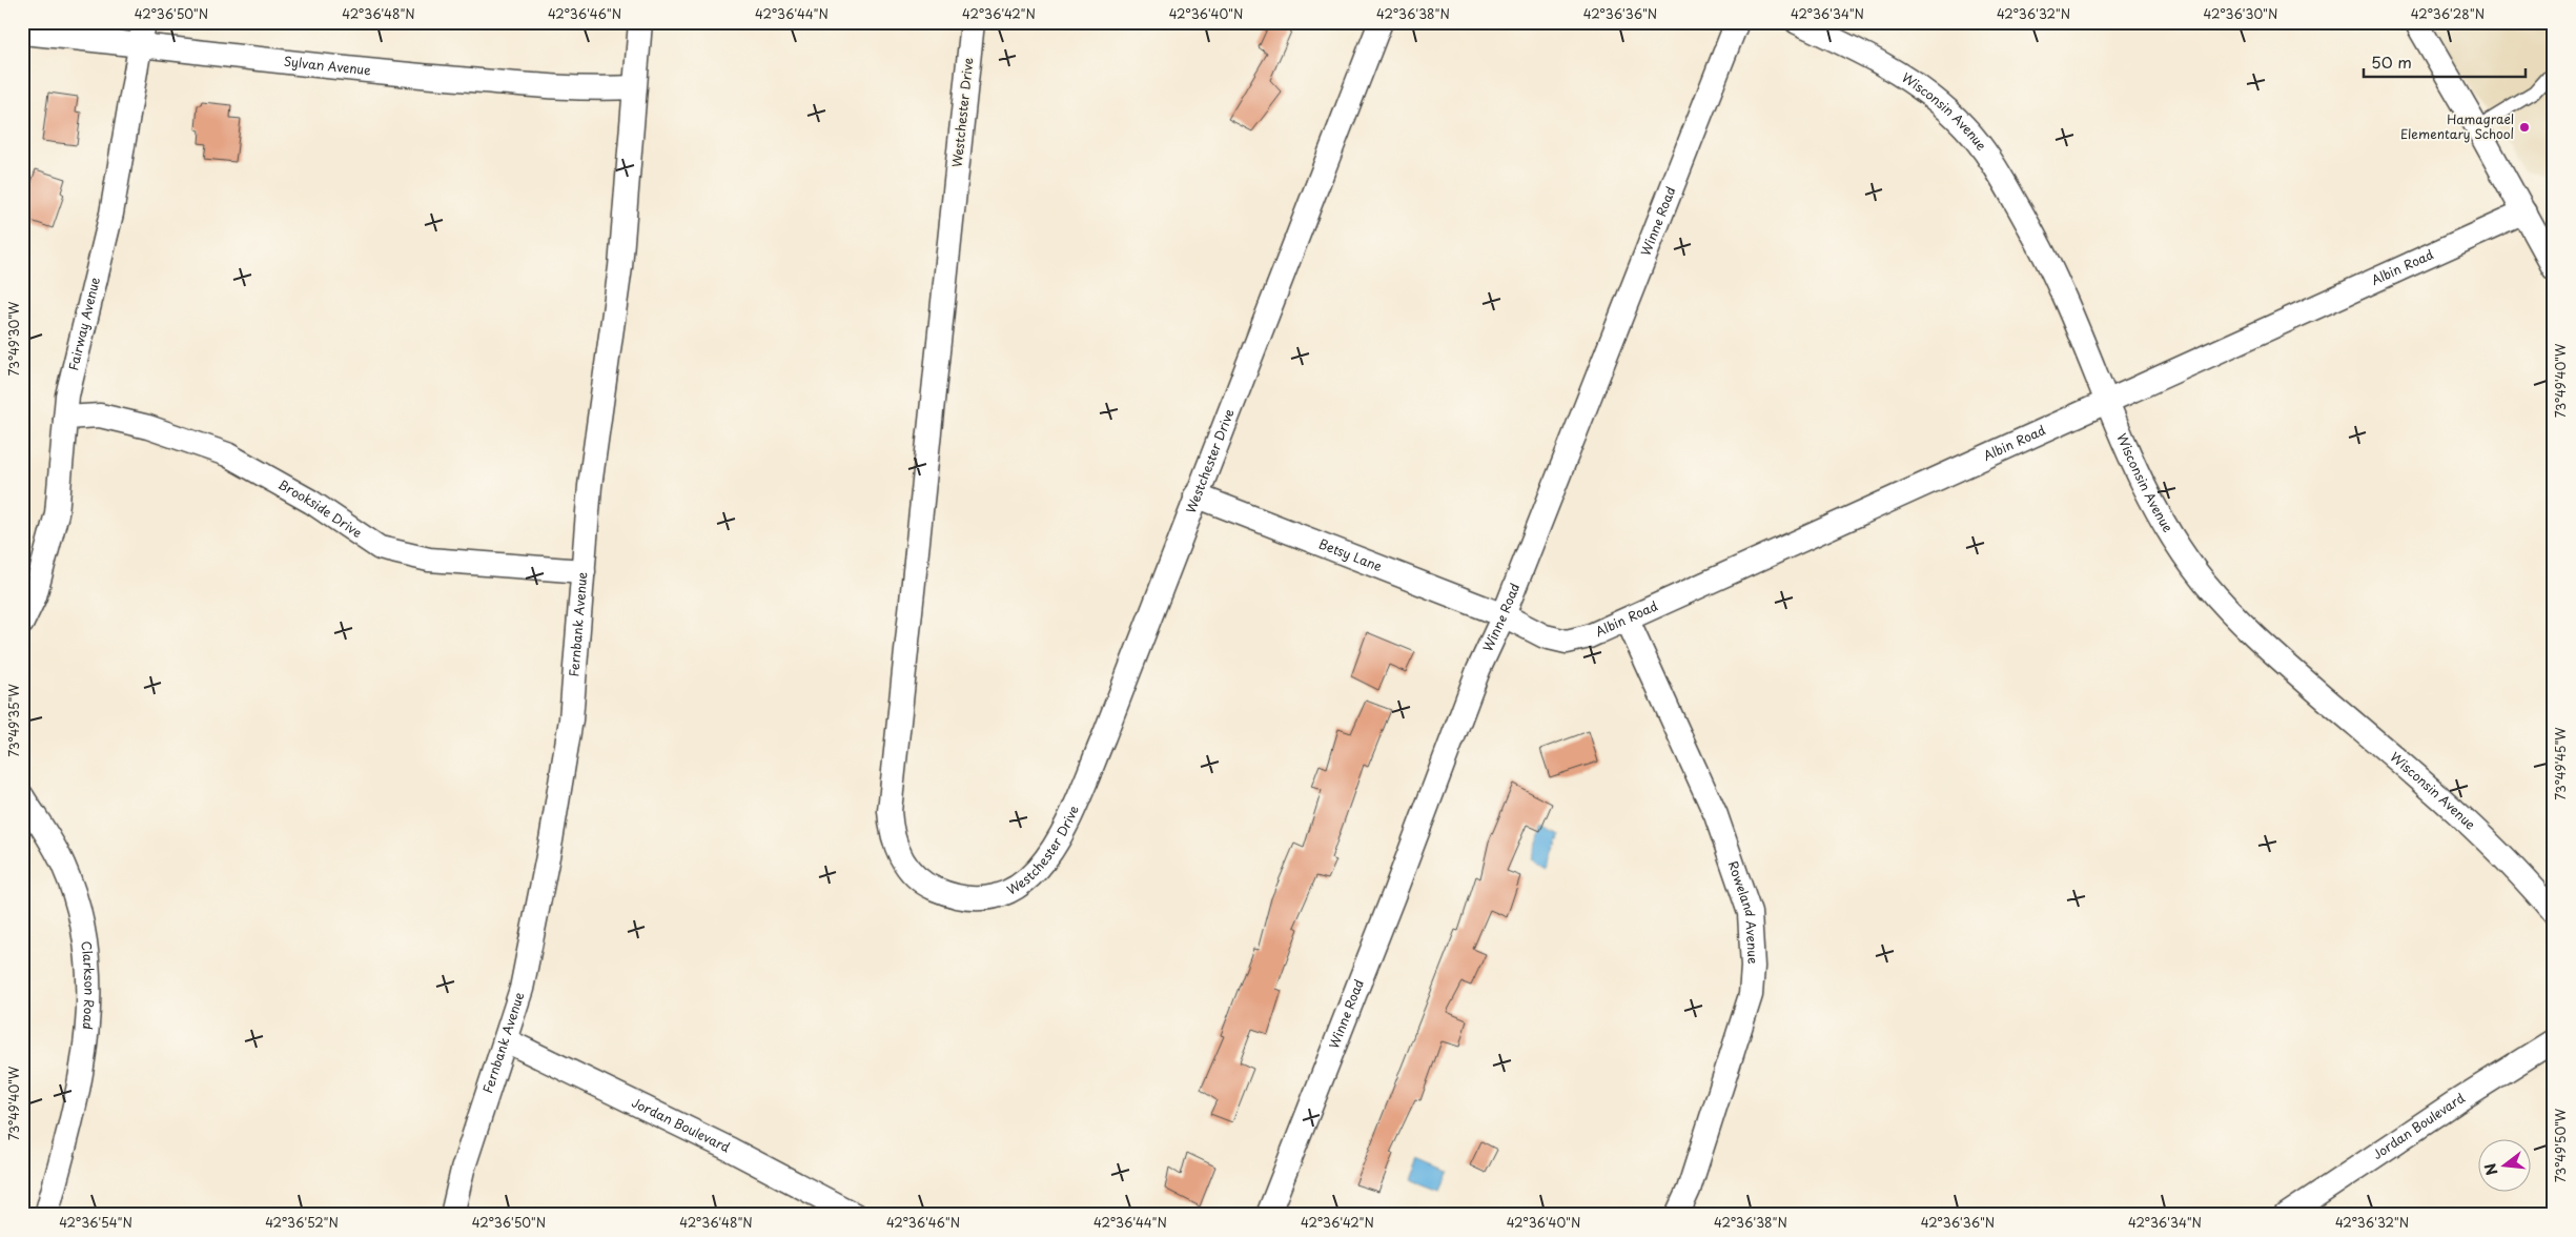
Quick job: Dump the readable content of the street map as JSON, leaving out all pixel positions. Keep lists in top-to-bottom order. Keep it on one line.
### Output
{"streets":{"street":["Sylvan Avenue","Westchester Drive","Wisconsin Avenue","Winne Road","Albin Road","Fairway Avenue","Brookside Drive","Betsy Lane","Fernbank Avenue","Roweland Avenue","Clarkson Road","Jordan Boulevard"]},"crossings":[["Sylvan Avenue","Fairway Avenue"],["Sylvan Avenue","Fernbank Avenue"],["Westchester Drive","Betsy Lane"],["Wisconsin Avenue","Albin Road"],["Winne Road","Albin Road"],["Winne Road","Betsy Lane"],["Albin Road","Betsy Lane"],["Albin Road","Roweland Avenue"],["Fairway Avenue","Brookside Drive"],["Brookside Drive","Fernbank Avenue"],["Fernbank Avenue","Jordan Boulevard"]],"places":["Hamagrael Elementary School"],"scale_bar":"50 m","north":"left","coordinates":["42°36'50\"N","42°36'48\"N","42°36'46\"N","42°36'44\"N","42°36'42\"N","42°36'40\"N","42°36'38\"N","42°36'36\"N","42°36'34\"N","42°36'32\"N","42°36'30\"N","42°36'28\"N","73°49'30\"W","73°49'40\"W","73°49'35\"W","73°49'45\"W","73°49'50\"W","42°36'54\"N","42°36'52\"N"]}
